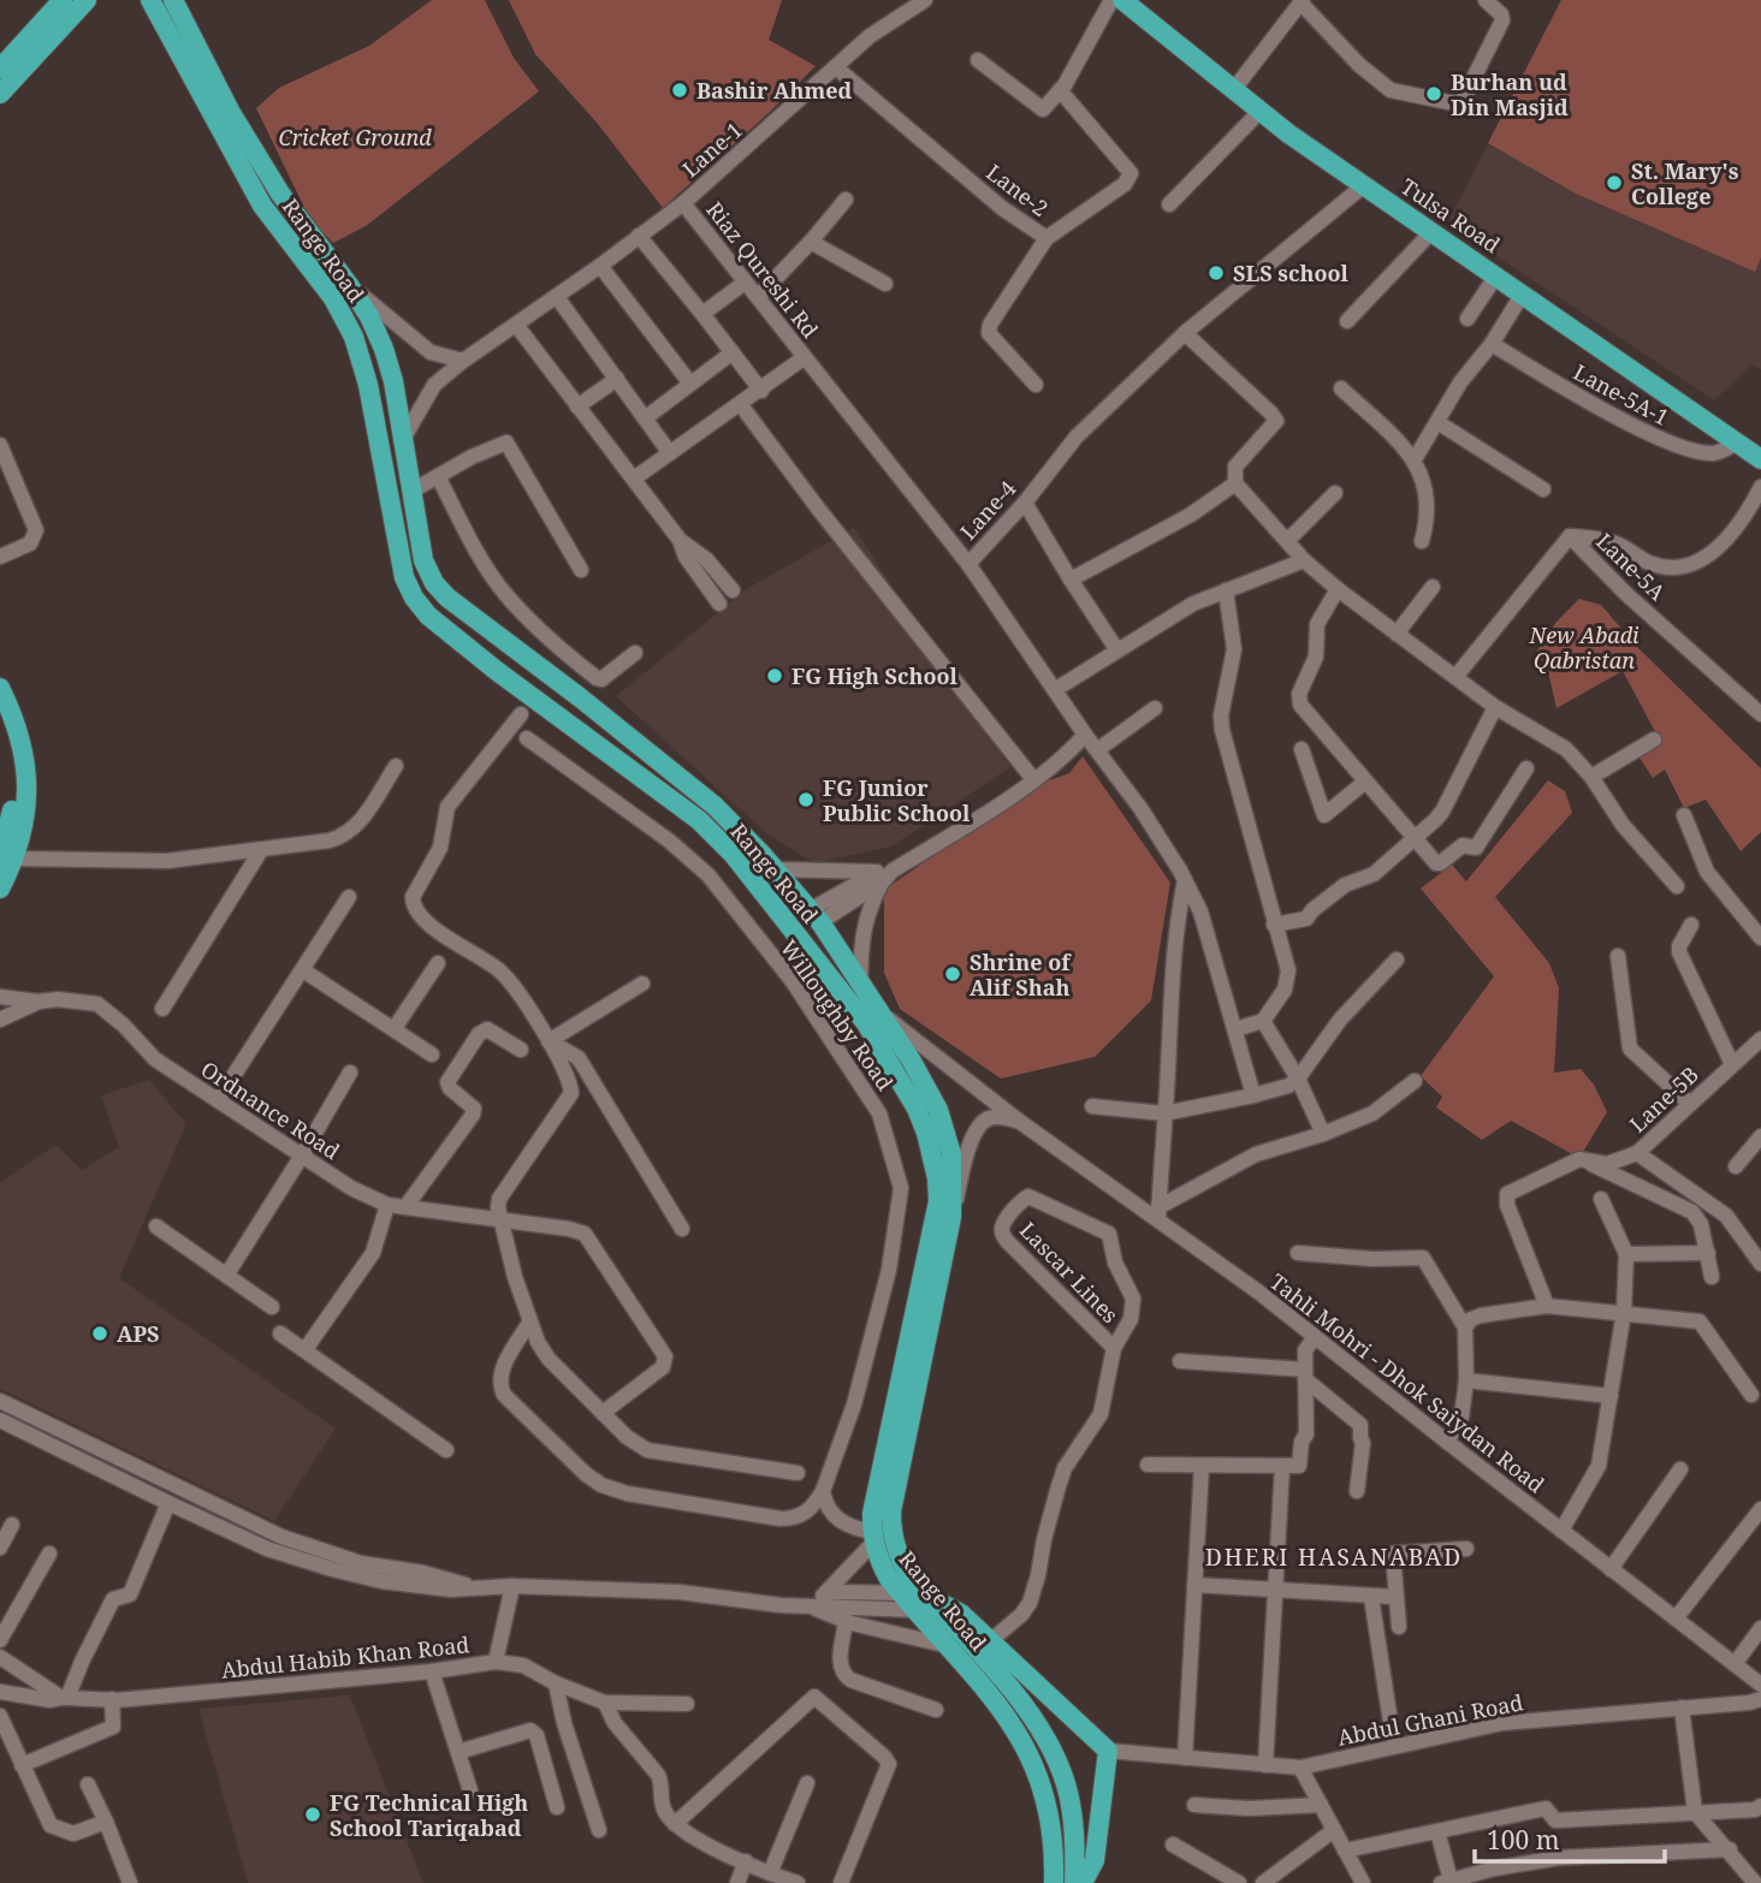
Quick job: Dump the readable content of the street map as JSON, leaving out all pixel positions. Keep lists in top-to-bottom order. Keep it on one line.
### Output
{"streets":{"main road":["Tulsa Road","Range Road"],"street":["Lane-1","Lane-2","Riaz Qureshi Rd","Lane-5A-1","Lane-4","Lane-5A","Willoughby Road","Lane-5B","Ordnance Road","Lascar Lines","Tahli Mohri - Dhok Saiydan Road","Abdul Habib Khan Road","Abdul Ghani Road"]},"crossings":[["Lane-1","Lane-2"],["Lane-1","Riaz Qureshi Rd"],["Tulsa Road","Lane-5A-1"],["Tulsa Road","Lane-4"],["Riaz Qureshi Rd","Lane-4"]],"districts":["DHERI HASANABAD"],"parks":["Cricket Ground","New Abadi Qabristan"],"places":["Bashir Ahmed","Burhan ud Din Masjid","St. Mary's College","SLS school","FG High School","FG Junior Public School","Shrine of Alif Shah","APS","FG Technical High School Tariqabad"],"scale_bar":"100 m"}
